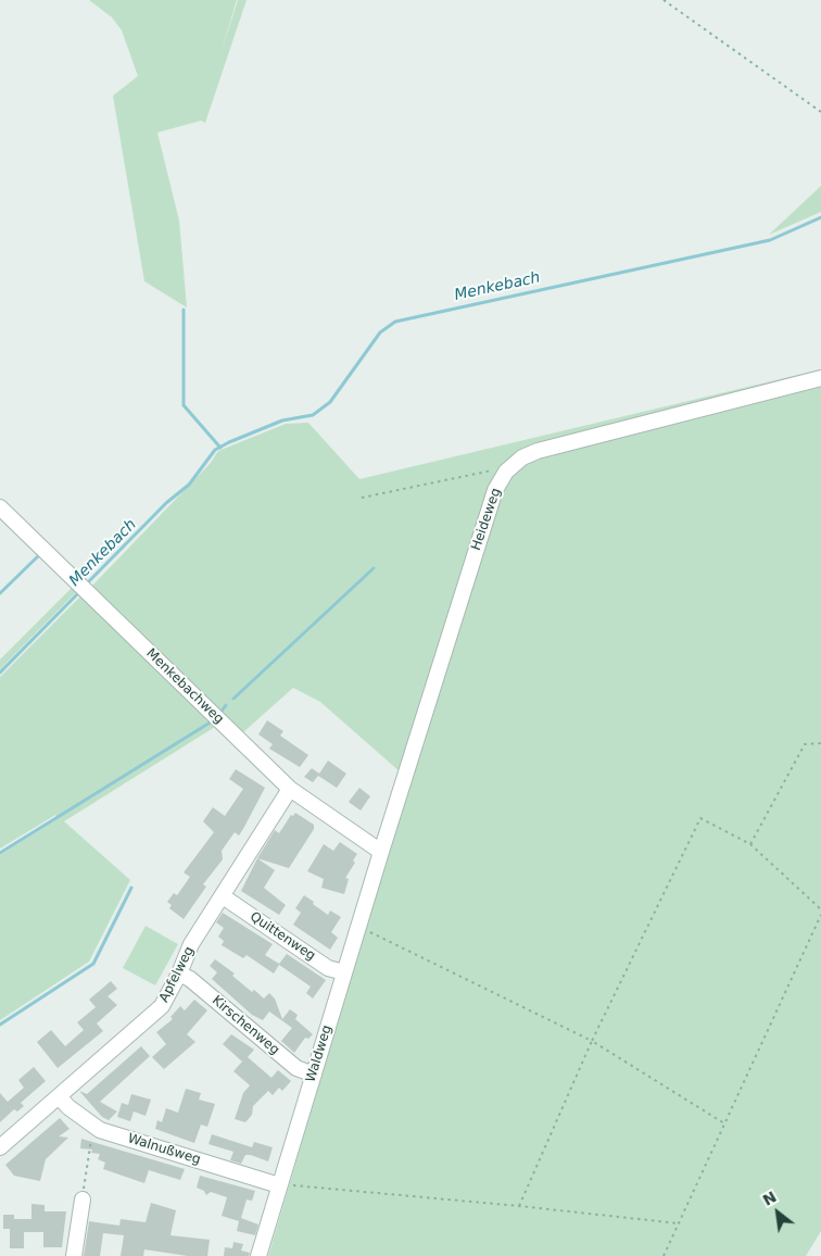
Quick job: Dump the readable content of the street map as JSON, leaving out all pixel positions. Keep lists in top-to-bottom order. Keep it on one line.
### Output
{"streets":{"street":["Heideweg","Menkebachweg","Quittenweg","Apfelweg","Kirschenweg","Waldweg","Walnußweg"]},"crossings":[["Heideweg","Menkebachweg"],["Heideweg","Waldweg"],["Menkebachweg","Apfelweg"],["Menkebachweg","Waldweg"],["Quittenweg","Apfelweg"],["Quittenweg","Waldweg"],["Apfelweg","Kirschenweg"],["Apfelweg","Walnußweg"],["Kirschenweg","Waldweg"],["Waldweg","Walnußweg"]],"water":["Menkebach"],"north":"top left"}
